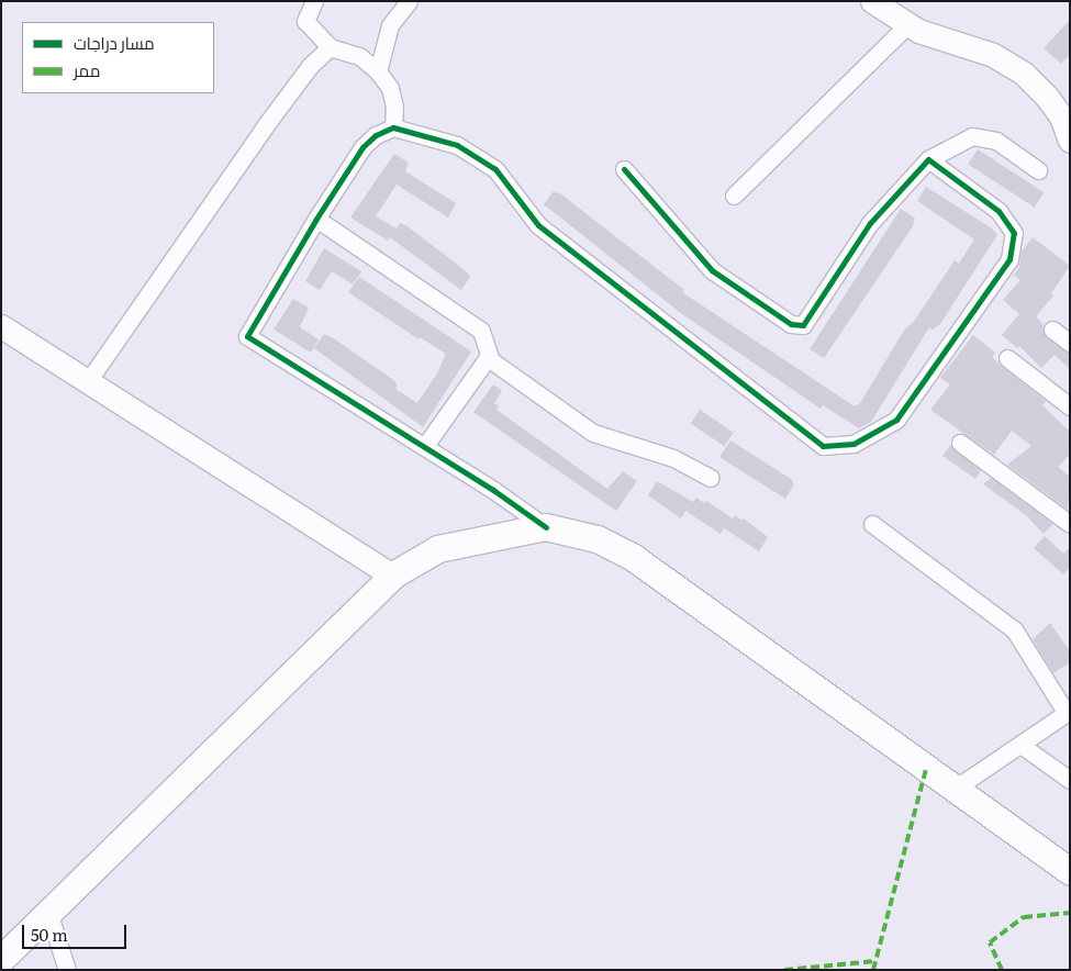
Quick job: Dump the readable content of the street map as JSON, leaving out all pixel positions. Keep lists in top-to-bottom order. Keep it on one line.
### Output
{"legend":["مسار دراجات","ممر"],"scale_bar":"50 m"}
